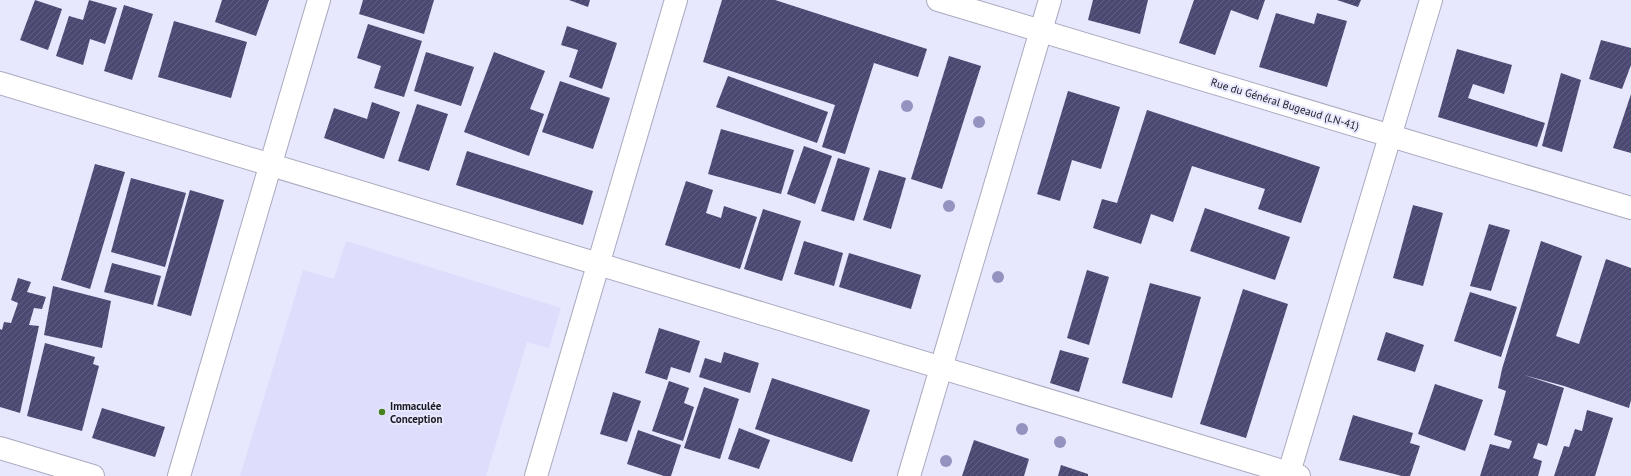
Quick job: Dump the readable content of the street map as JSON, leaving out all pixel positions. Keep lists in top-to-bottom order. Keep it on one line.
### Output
{"streets":{"street":["Rue du Général Bugeaud (LN-41)"]},"places":["Immaculée Conception"]}
